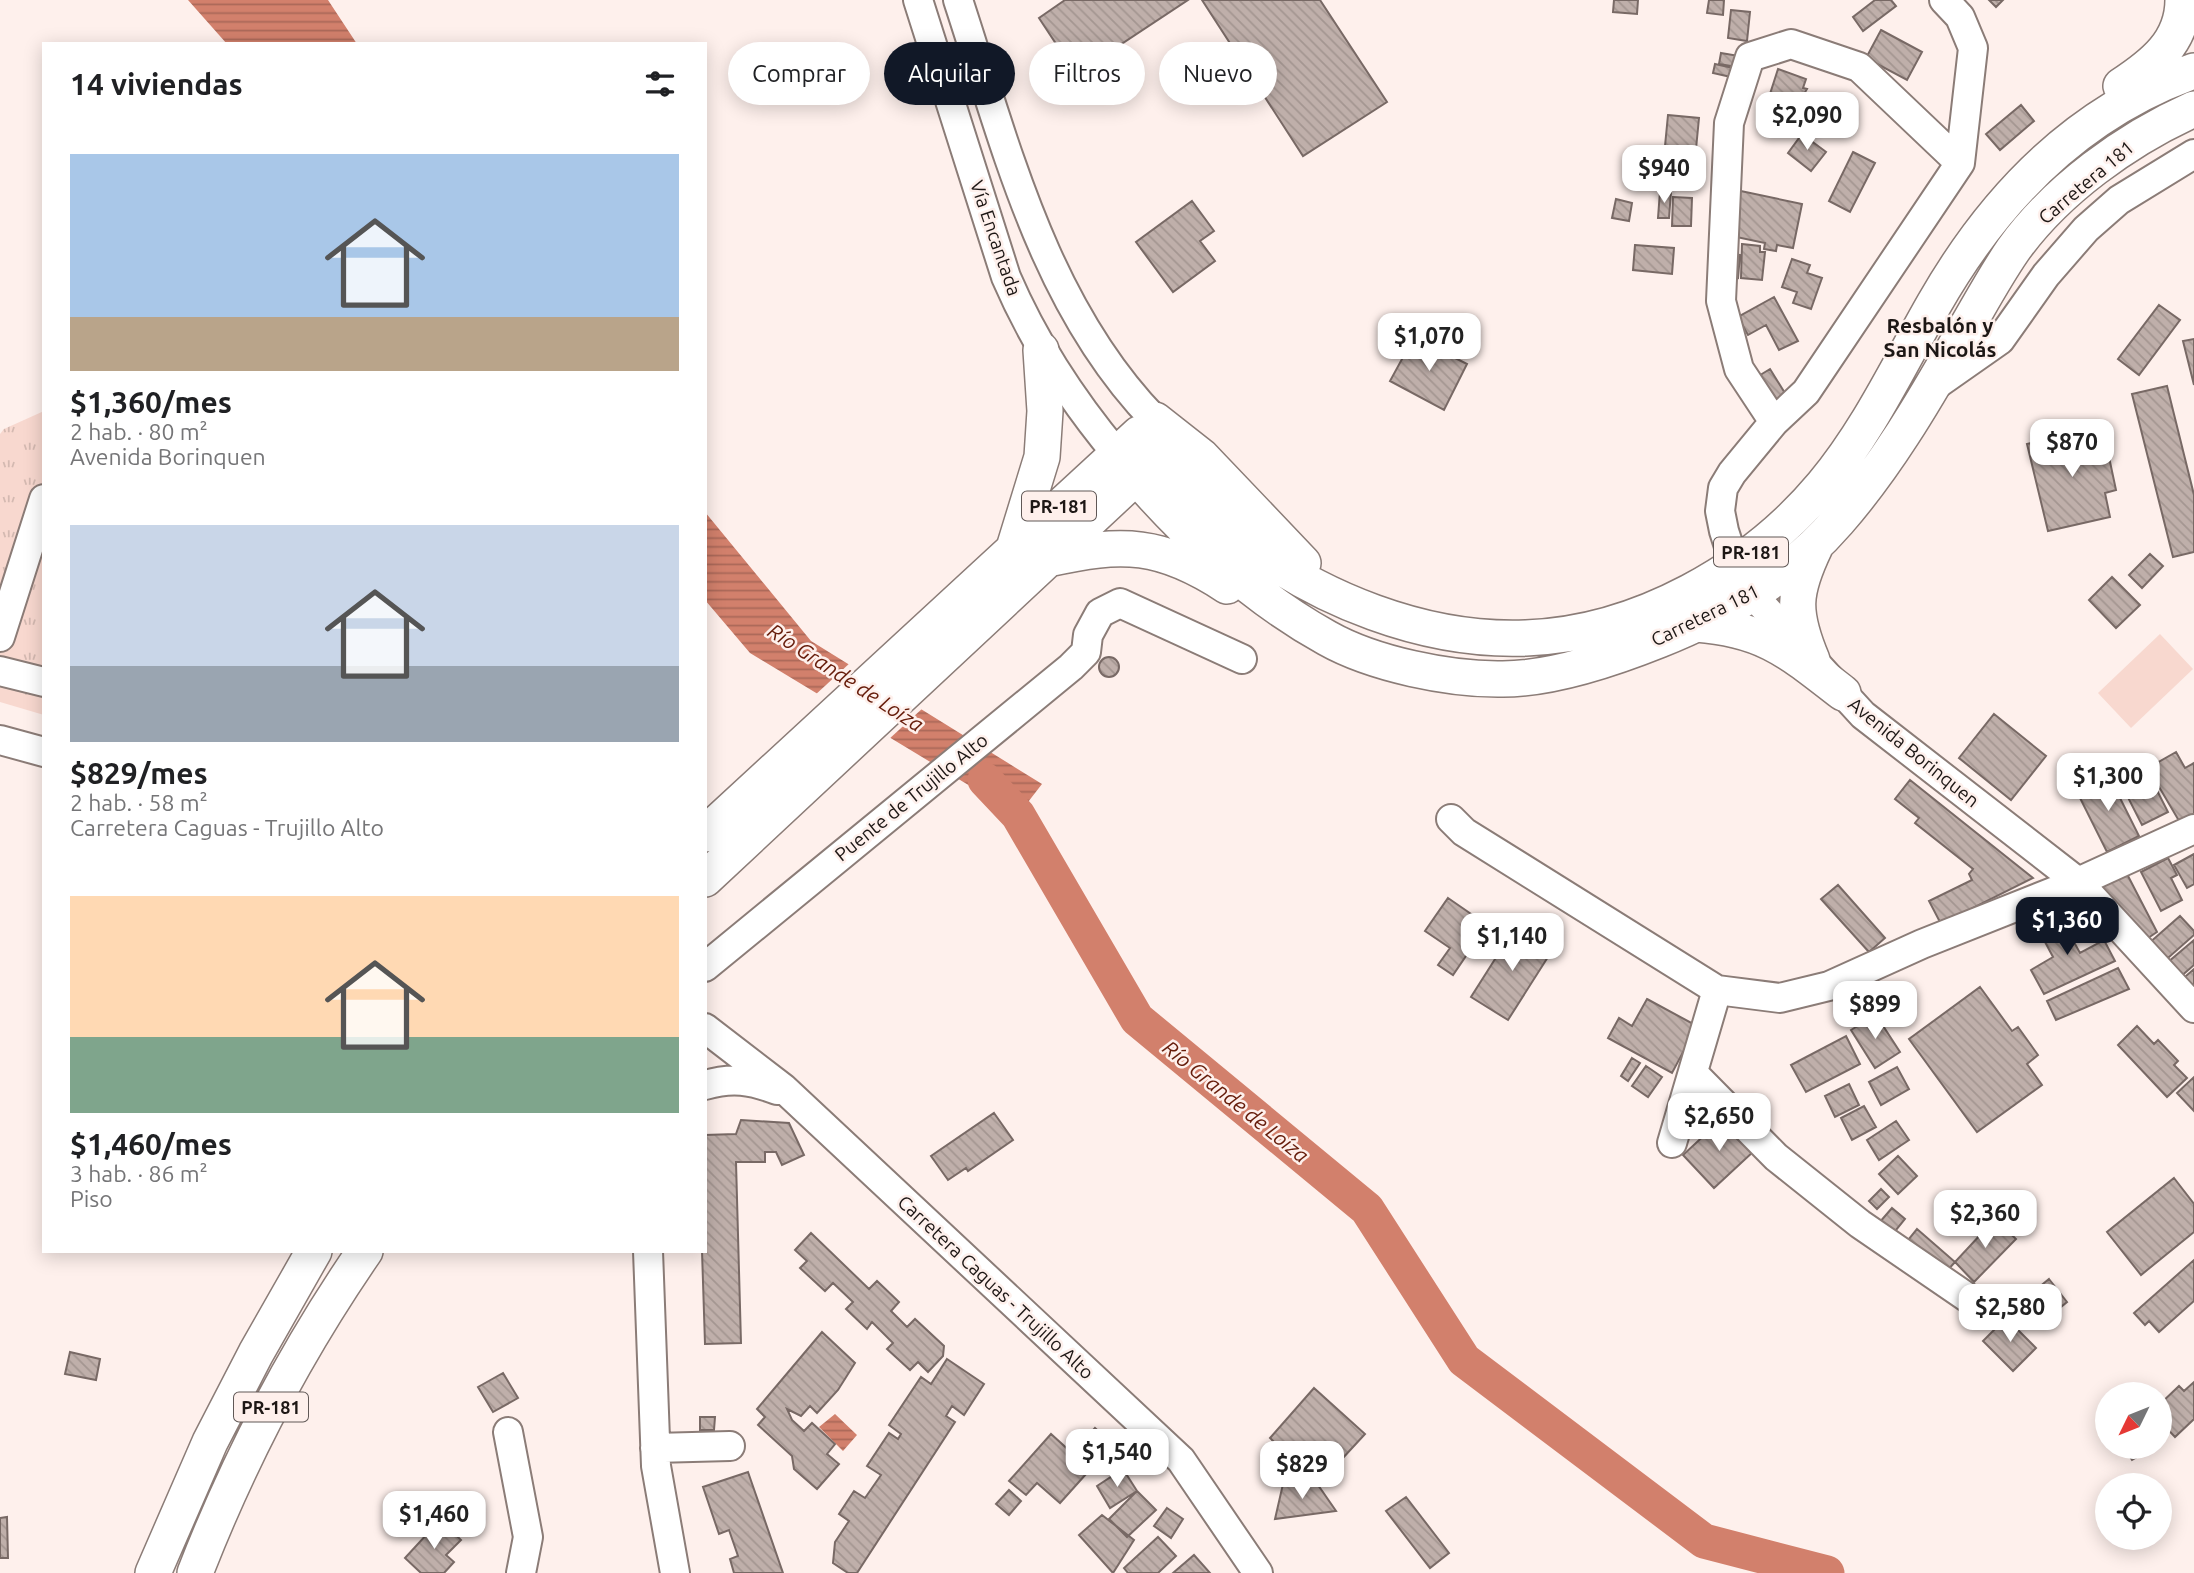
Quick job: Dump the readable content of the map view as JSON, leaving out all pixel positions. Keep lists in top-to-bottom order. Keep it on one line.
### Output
{"streets":{"main road":["Carretera 181","PR-181"],"street":["Vía Encantada","Avenida Borinquen","Puente de Trujillo Alto","Carretera Caguas - Trujillo Alto"]},"crossings":[["Carretera 181","Vía Encantada"],["Carretera 181","PR-181"],["Carretera 181","Avenida Borinquen"],["Vía Encantada","PR-181"]],"districts":["Resbalón y San Nicolás"],"water":["Río Grande de Loíza"],"north":"bottom left","page":{"chip":["Comprar","Alquilar","Filtros","Nuevo"],"heading":"14 viviendas","price":["$2,090","$940","$1,070","$870","$1,300","$1,360","$1,140","$899","$2,650","$2,360","$2,580","$1,540","$829","$1,460"],"list":[{"name":"$1,360/mes","note":"2 hab. · 80 m² · Avenida Borinquen"},{"name":"$829/mes","note":"2 hab. · 58 m² · Carretera Caguas - Trujillo Alto"},{"name":"$1,460/mes","note":"3 hab. · 86 m² · Piso"}]}}
